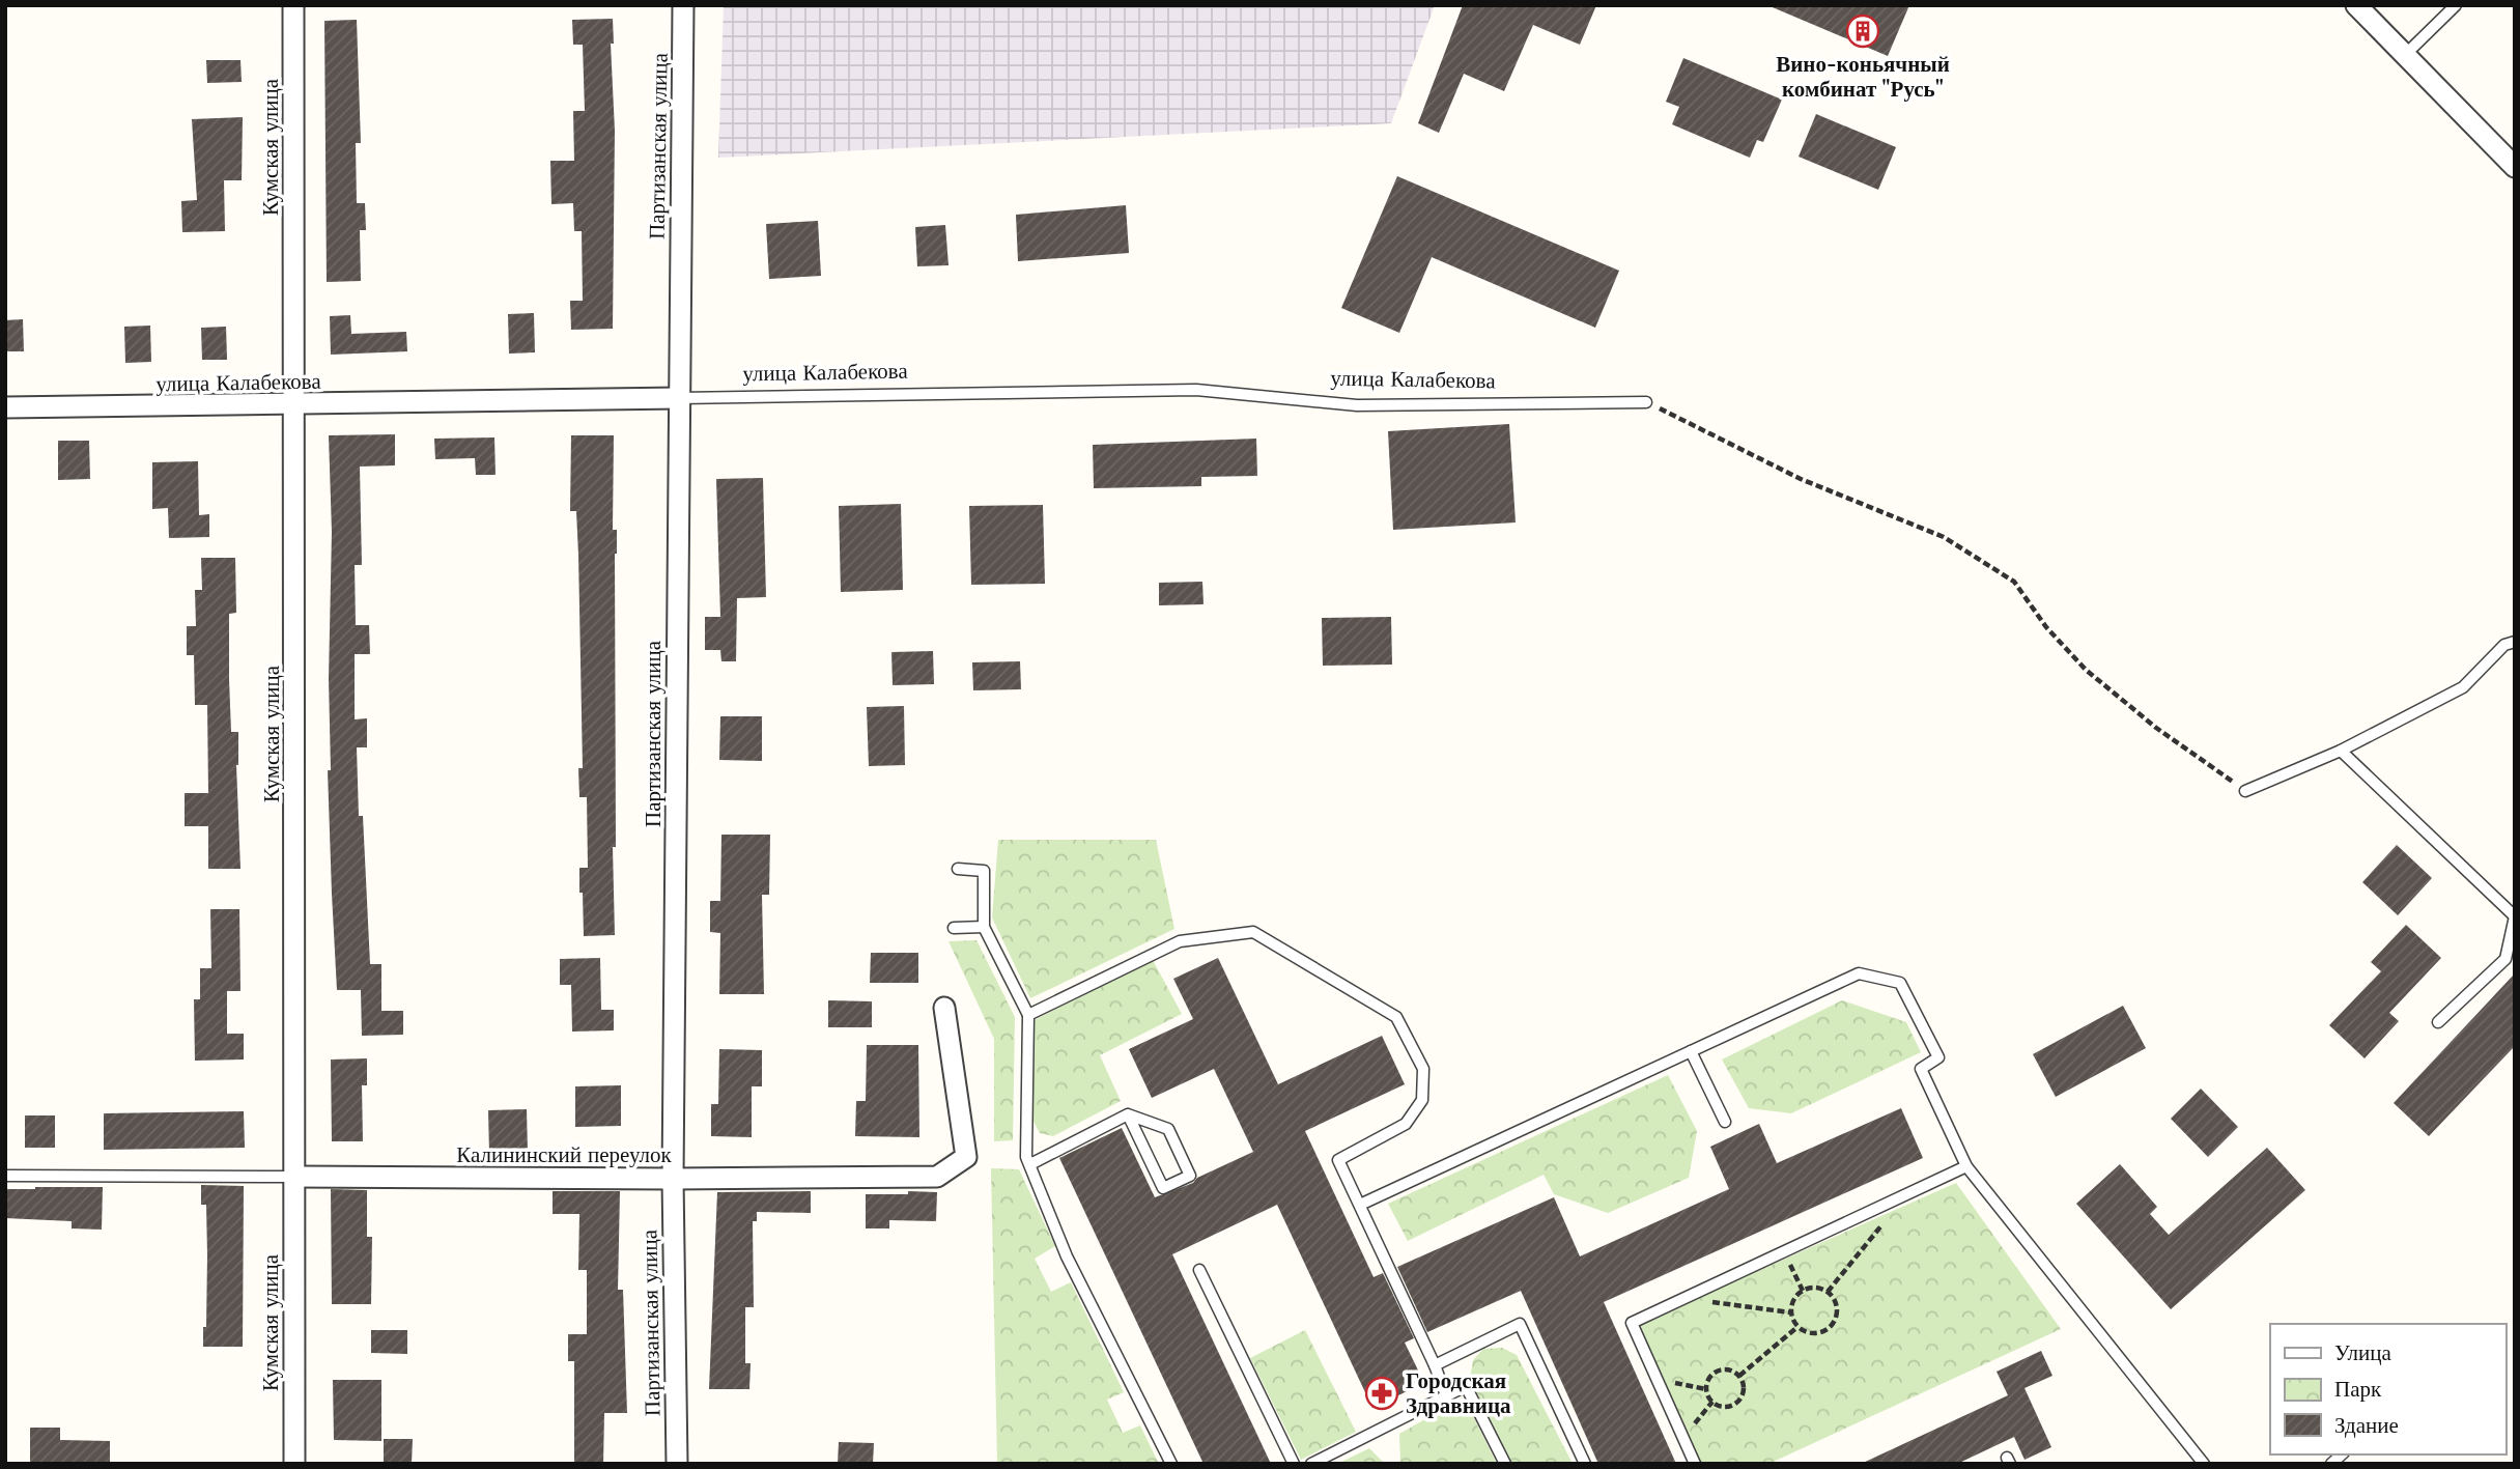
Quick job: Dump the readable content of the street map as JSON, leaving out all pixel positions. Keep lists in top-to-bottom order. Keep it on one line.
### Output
{"streets":{"street":["Партизанская улица","Кумская улица","улица Калабекова","Калининский переулок"]},"crossings":[["Партизанская улица","улица Калабекова"],["Партизанская улица","Калининский переулок"],["Кумская улица","улица Калабекова"],["Кумская улица","Калининский переулок"]],"places":{"building":["Вино-коньячный комбинат \"Русь\""],"pharmacy":["Городская Здравница"]},"legend":["Улица","Парк","Здание"]}
